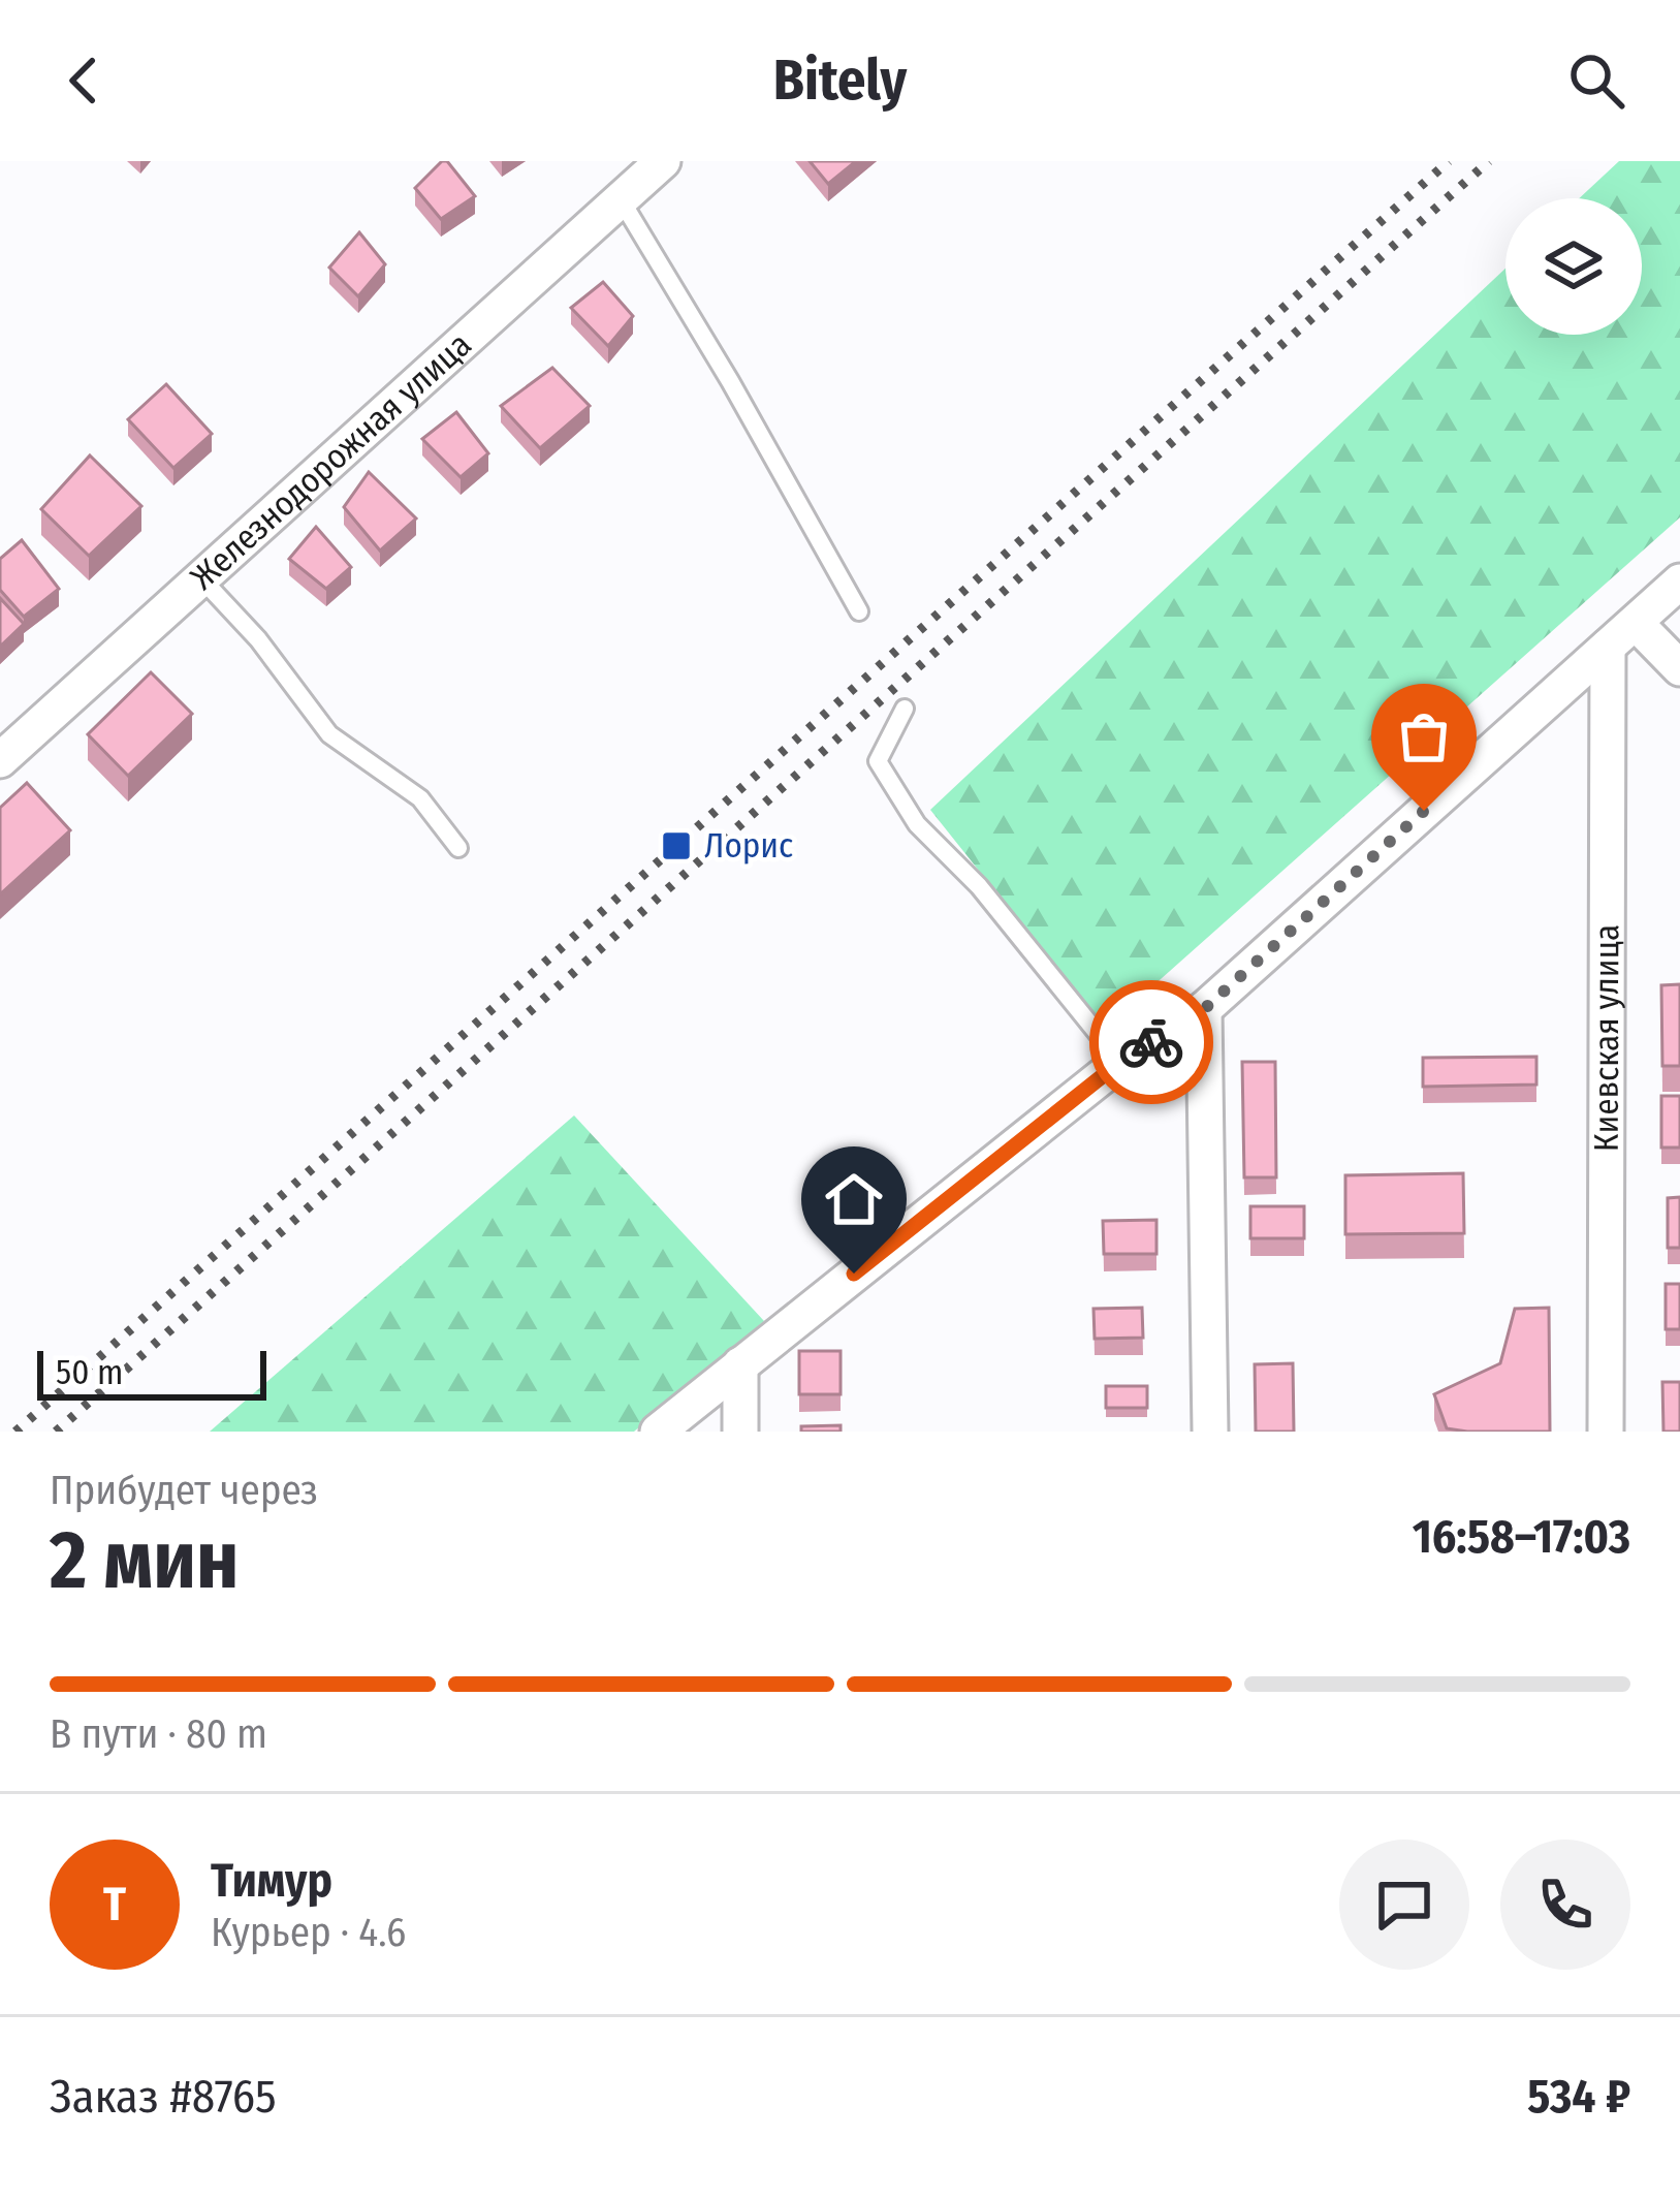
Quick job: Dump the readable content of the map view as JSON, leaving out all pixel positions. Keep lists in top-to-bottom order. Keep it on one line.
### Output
{"streets":{"street":["Железнодорожная улица","Киевская улица"]},"places":{"transit":["Лорис"]},"scale_bar":"50 m","page":{"header":"Bitely","scale":"50 m","heading":["2 мин","Прибудет через","16:58–17:03"],"panel":["Тимур","Курьер · 4.6","Заказ #8765","534 ₽"],"bar":"В пути · 80 m","round":"Т"}}
